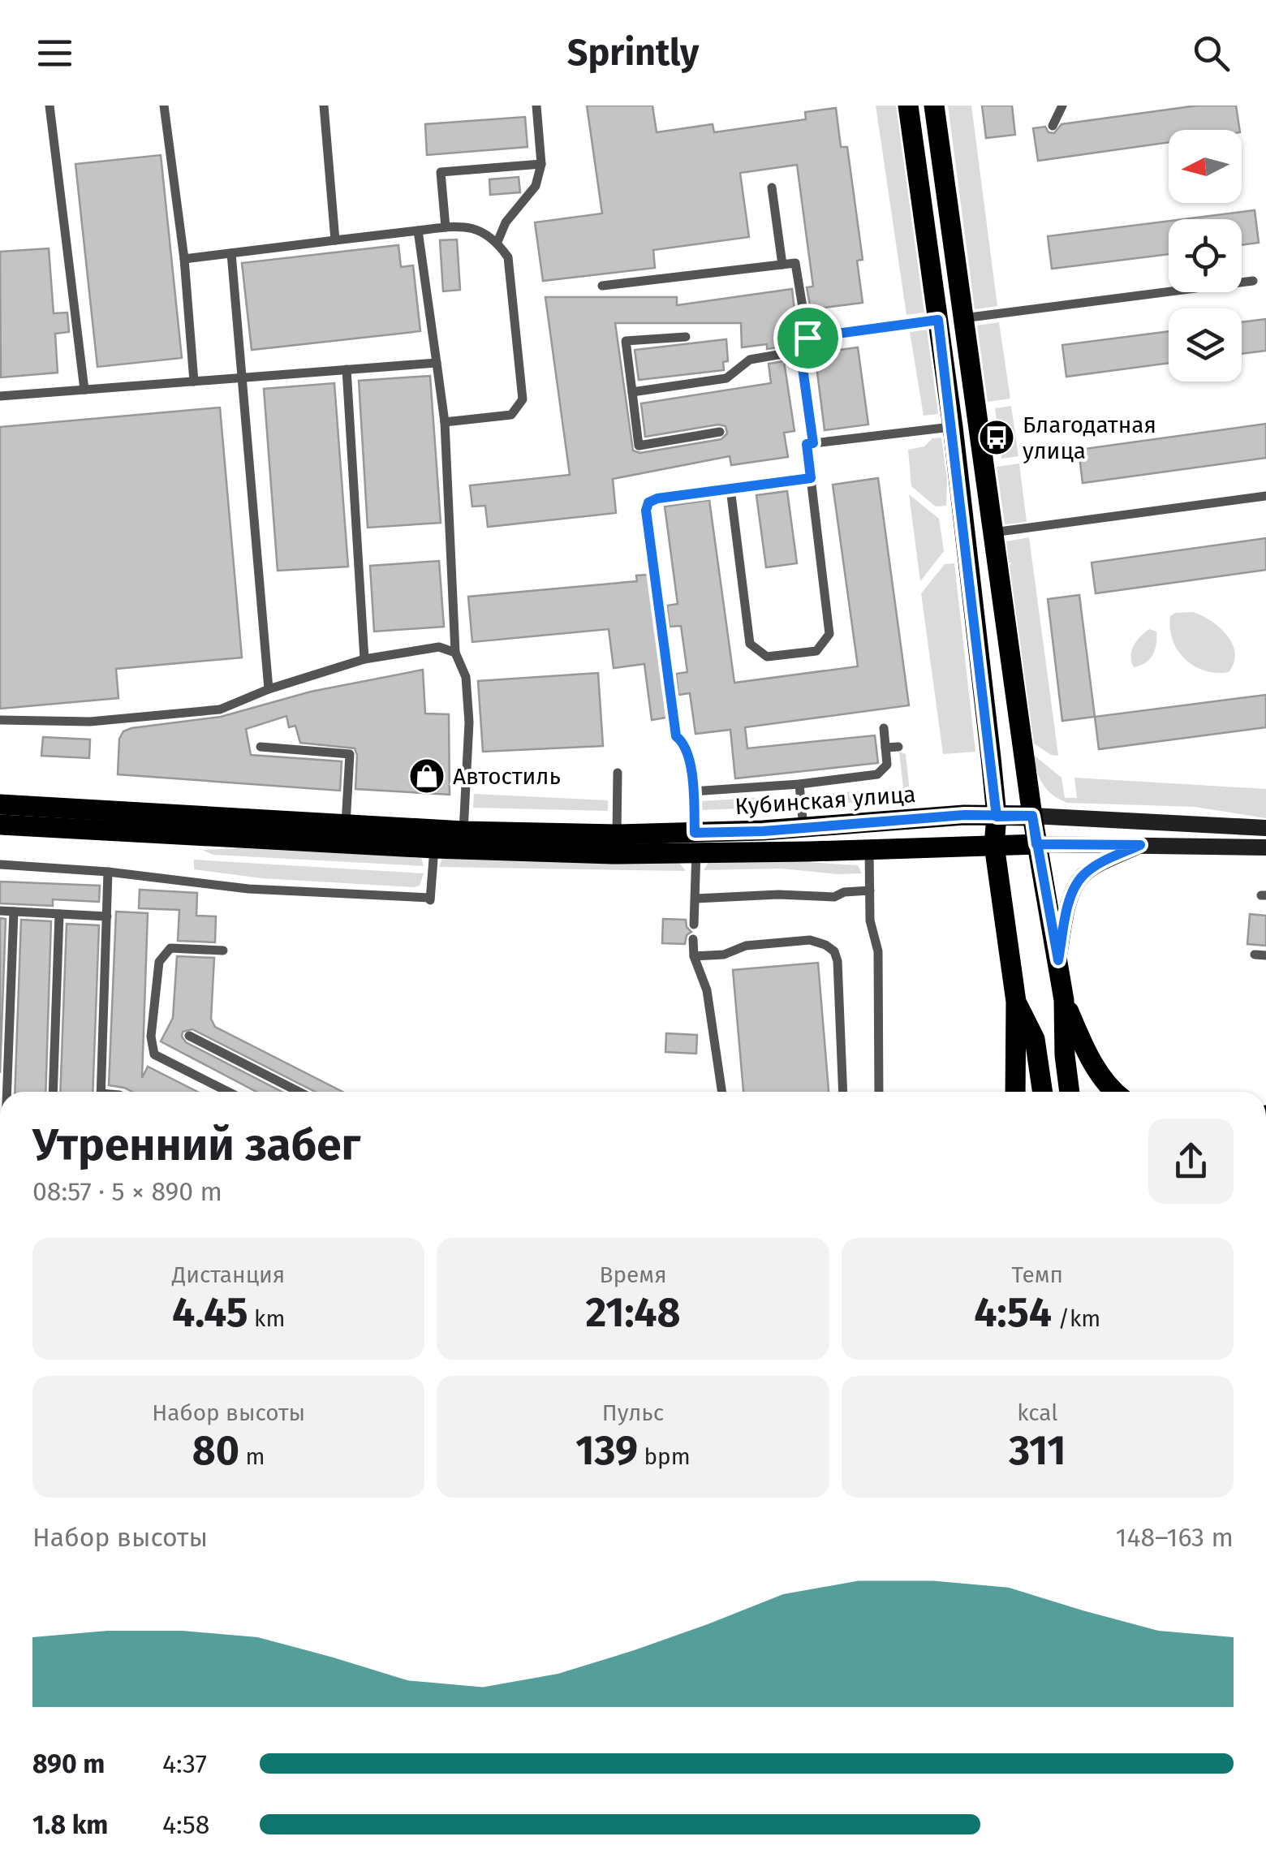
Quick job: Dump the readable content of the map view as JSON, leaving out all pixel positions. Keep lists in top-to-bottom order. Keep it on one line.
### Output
{"streets":{"main road":["Кубинская улица"]},"places":{"bus stop":["Благодатная улица"],"shop":["Автостиль"]},"north":"left","page":{"header":"Sprintly","heading":["Утренний забег","08:57 · 5 × 890 m"],"stats":[["Дистанция","4.45 km"],["Время","21:48"],["Темп","4:54 /km"],["Набор высоты","80 m"],["Пульс","139 bpm"],["kcal","311"]],"chart":["Набор высоты","148–163 m"],"list":[{"name":"890 m","note":"4:37"},{"name":"1.8 km","note":"4:58"}]}}
